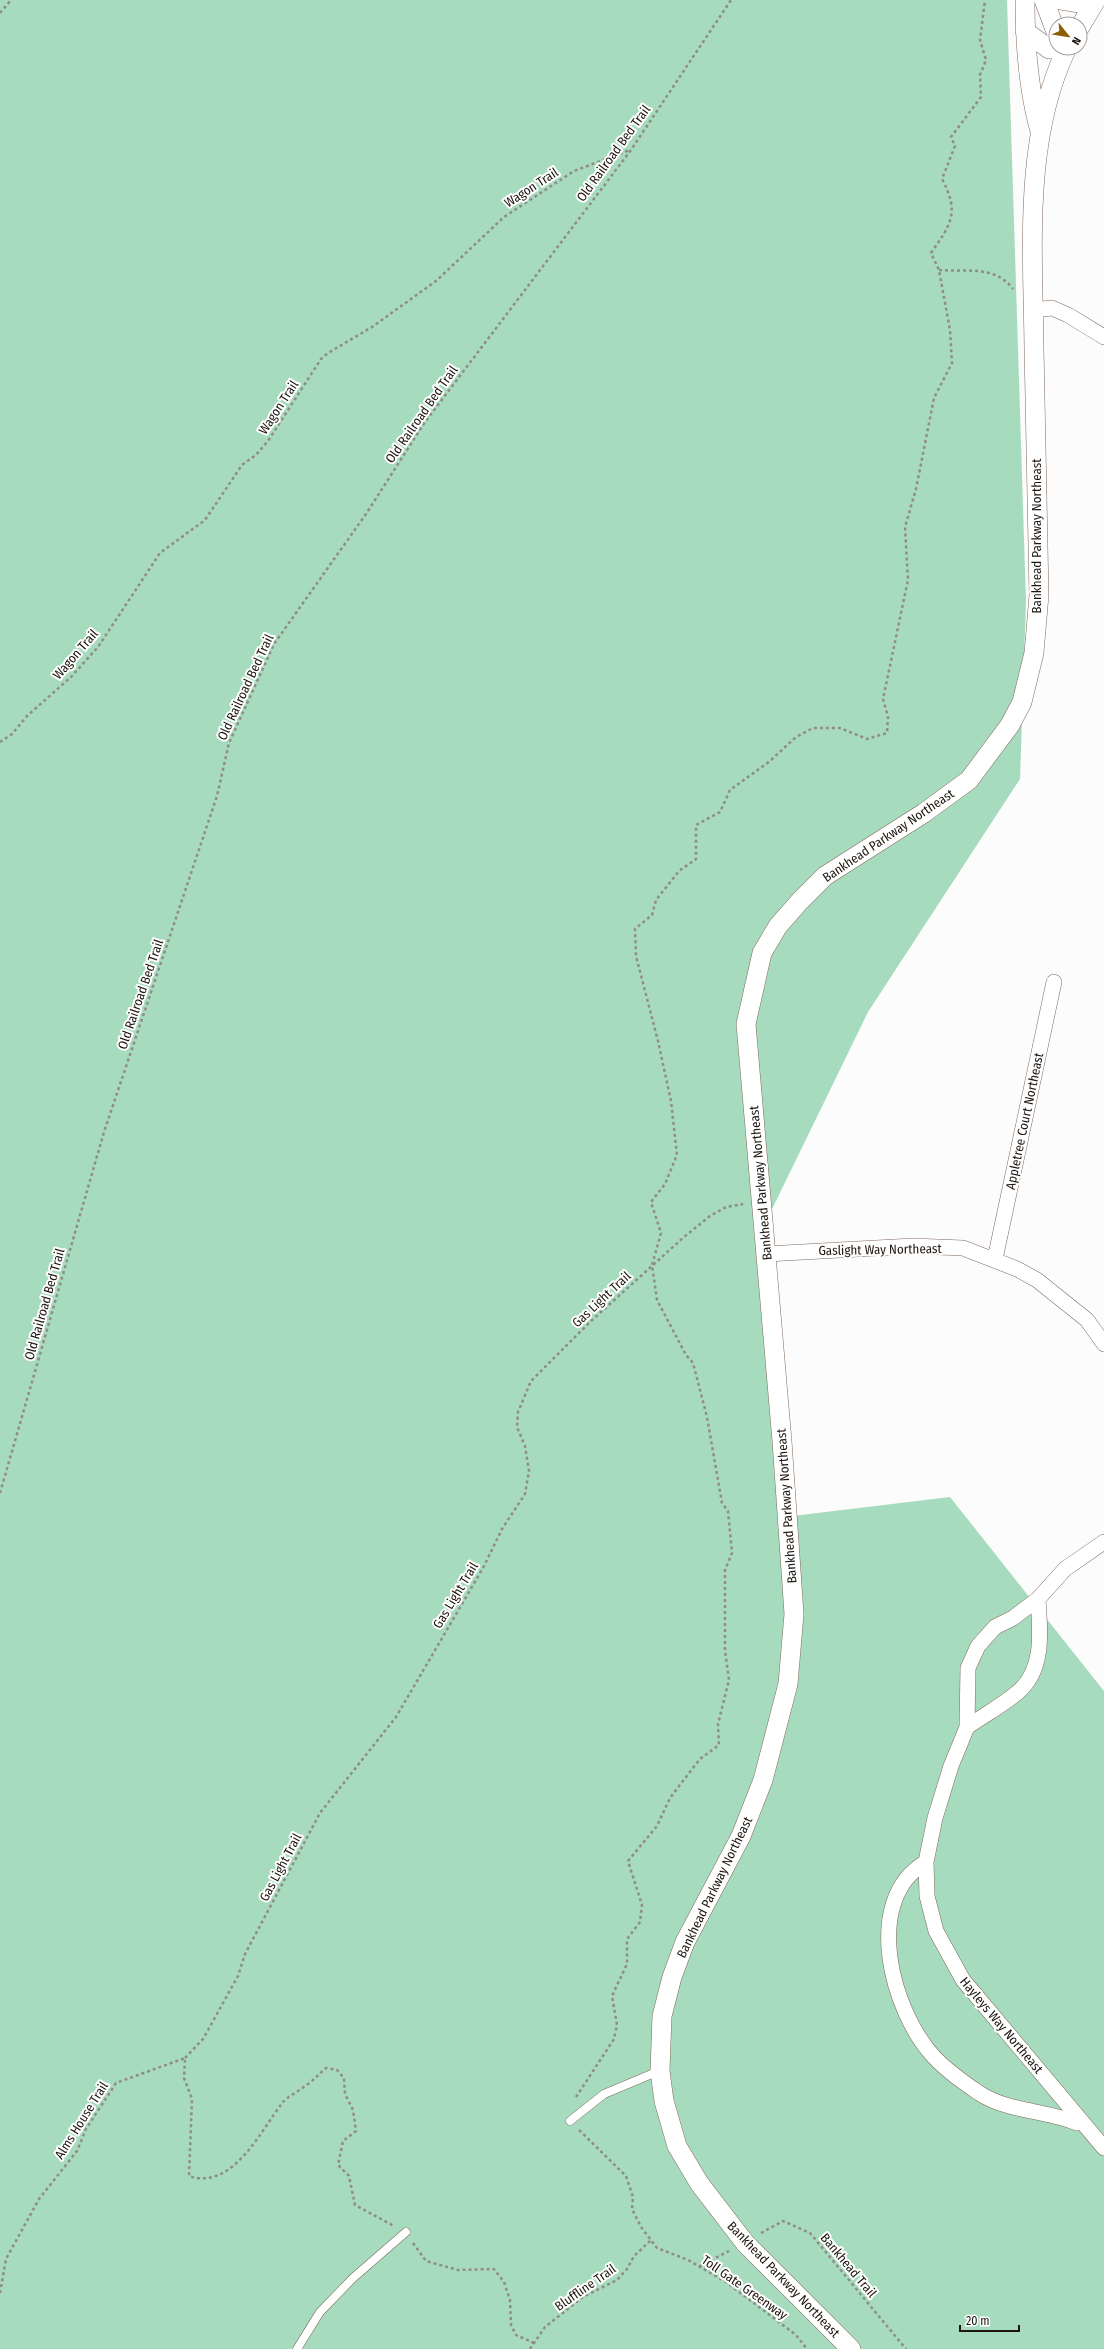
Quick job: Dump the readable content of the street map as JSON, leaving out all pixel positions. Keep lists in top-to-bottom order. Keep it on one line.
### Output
{"streets":{"street":["Bankhead Parkway Northeast","Appletree Court Northeast","Gaslight Way Northeast","Hayleys Way Northeast"],"path":["Old Railroad Bed Trail","Wagon Trail","Gas Light Trail","Alms House Trail","Bankhead Trail","Bluffline Trail","Toll Gate Greenway"]},"crossings":[["Old Railroad Bed Trail","Wagon Trail"],["Bankhead Parkway Northeast","Gaslight Way Northeast"],["Bankhead Parkway Northeast","Gas Light Trail"],["Bankhead Parkway Northeast","Bankhead Trail"],["Appletree Court Northeast","Gaslight Way Northeast"],["Gas Light Trail","Alms House Trail"],["Bankhead Trail","Toll Gate Greenway"],["Bluffline Trail","Toll Gate Greenway"]],"scale_bar":"20 m","north":"bottom right"}
